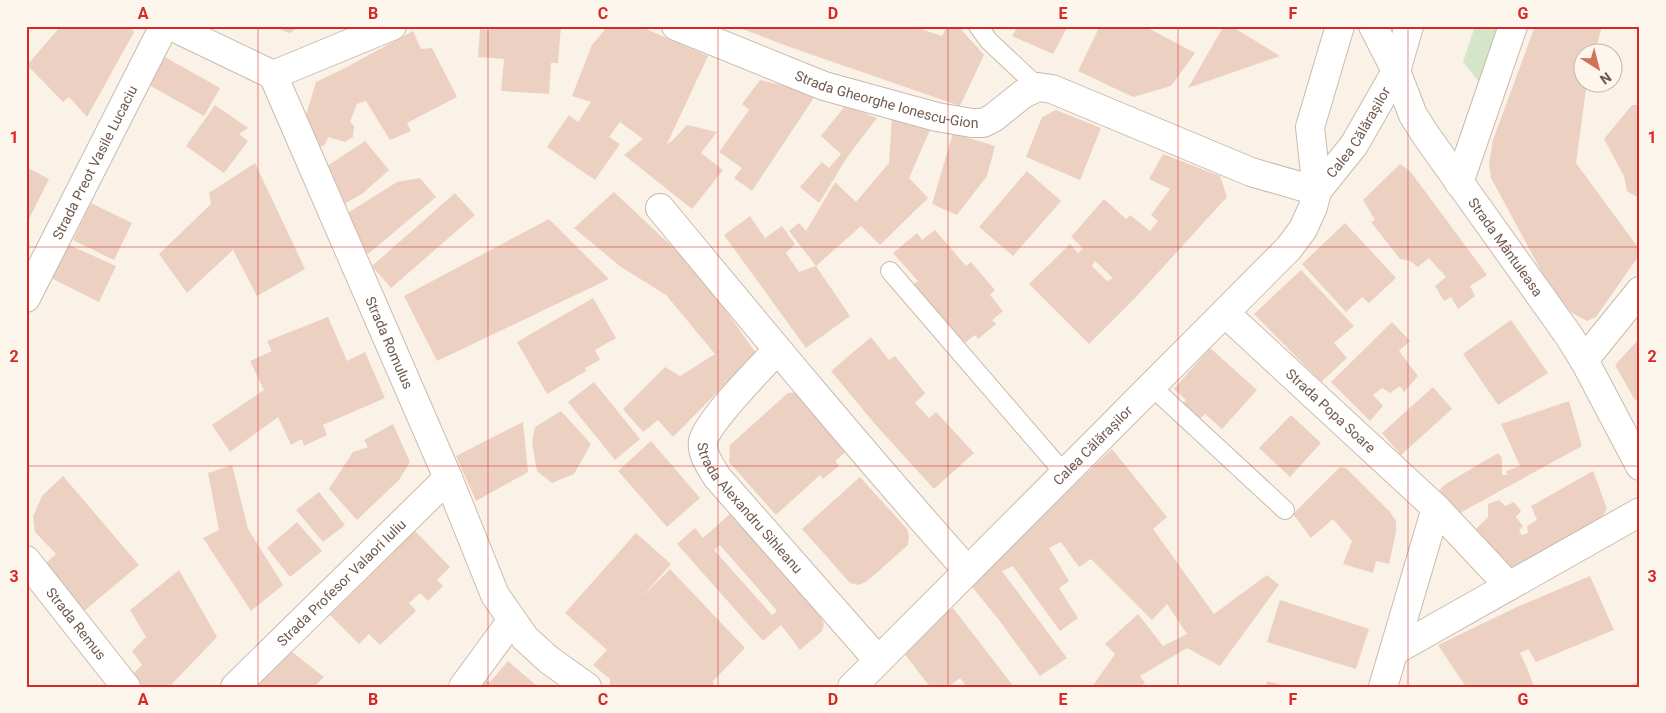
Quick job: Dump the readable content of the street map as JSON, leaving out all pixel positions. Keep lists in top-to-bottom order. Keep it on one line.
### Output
{"streets":{"street":["Strada Gheorghe Ionescu-Gion","Calea Călărașilor","Strada Preot Vasile Lucaciu","Strada Mântuleasa","Strada Romulus","Strada Popa Soare","Strada Alexandru Sihleanu","Strada Profesor Valaori Iuliu","Strada Remus"]},"crossings":[["Calea Călărașilor","Strada Mântuleasa"],["Calea Călărașilor","Strada Popa Soare"],["Calea Călărașilor","Strada Alexandru Sihleanu"],["Strada Romulus","Strada Profesor Valaori Iuliu"]],"north":"bottom right","grid":{"columns":["A","B","C","D","E","F","G"],"rows":["1","2","3"]}}
